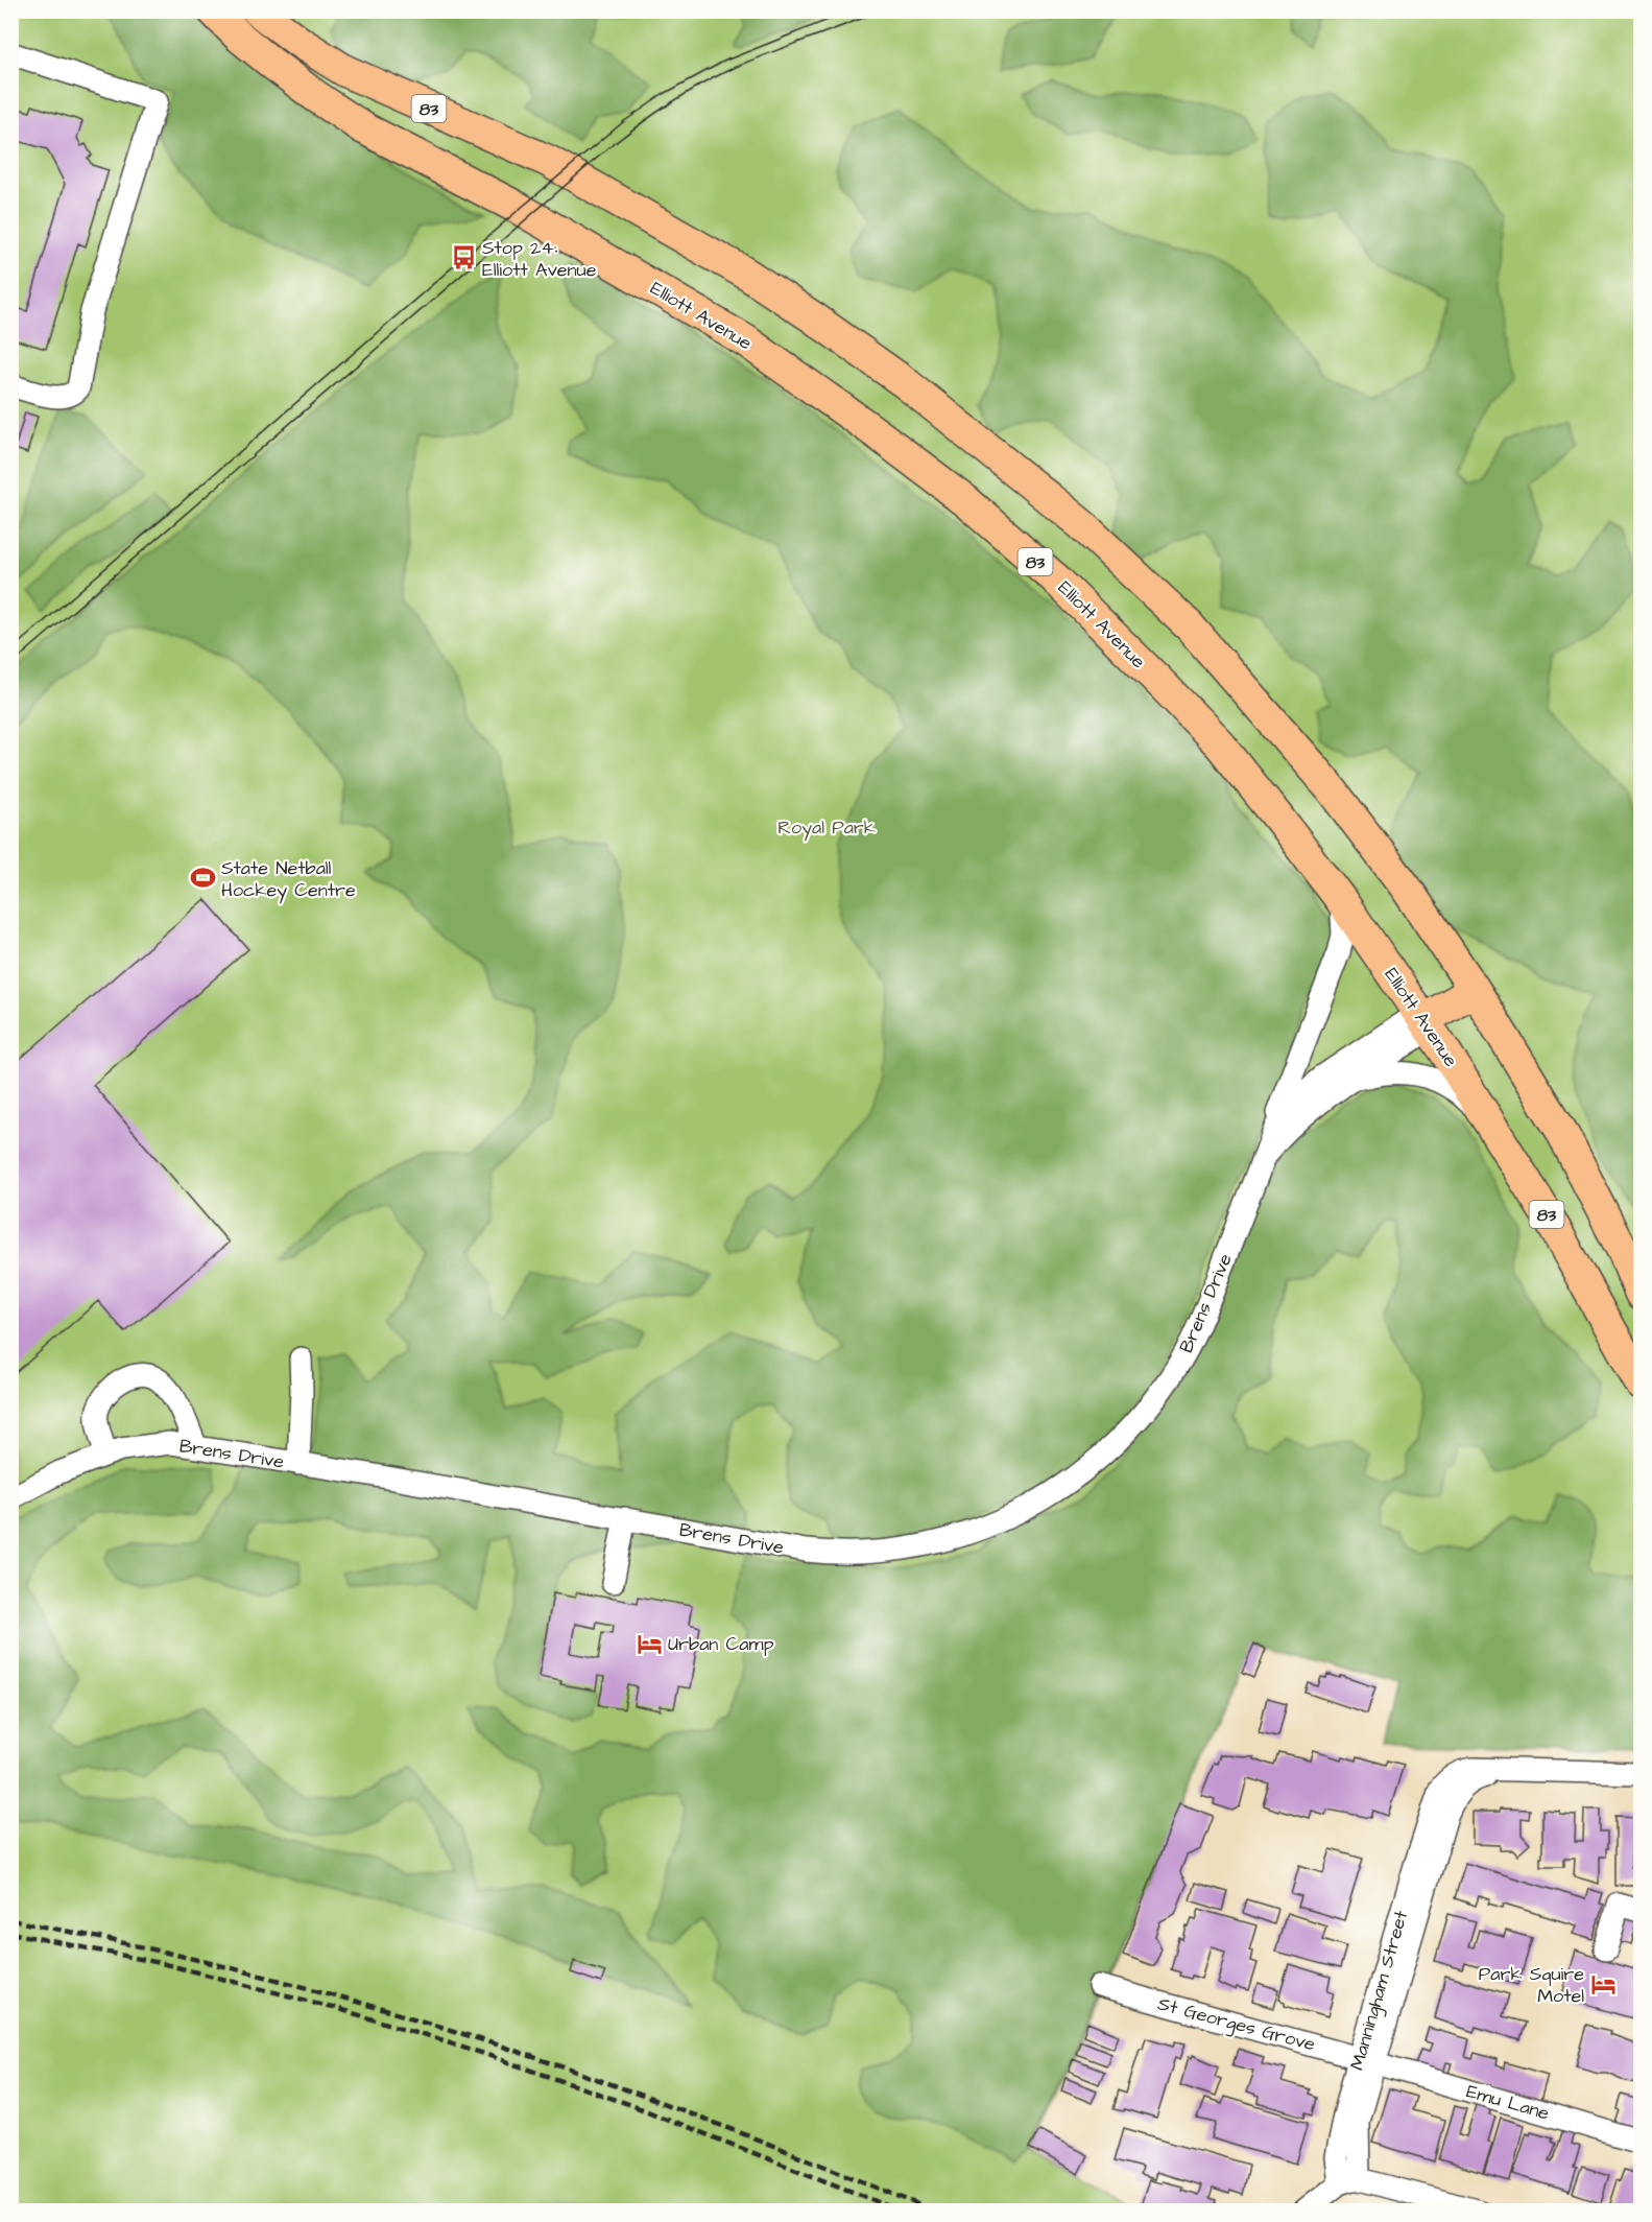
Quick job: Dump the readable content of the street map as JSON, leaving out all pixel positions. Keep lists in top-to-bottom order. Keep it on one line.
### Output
{"streets":{"highway":["83","Elliott Avenue"],"street":["Brens Drive","Manningham Street","St Georges Grove","Emu Lane"]},"crossings":[["Elliott Avenue","Brens Drive"],["Manningham Street","St Georges Grove"],["Manningham Street","Emu Lane"],["St Georges Grove","Emu Lane"]],"parks":["Royal Park"],"places":{"bus stop":["Stop 24: Elliott Avenue"],"sports":["State Netball Hockey Centre"],"hotel":["Urban Camp","Park Squire Motel"]}}
